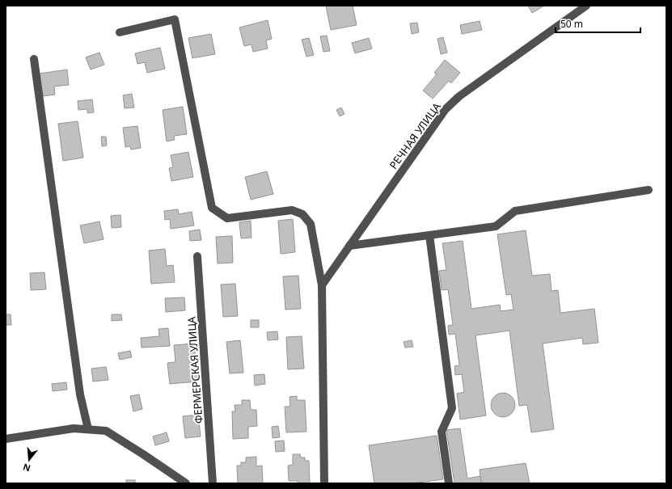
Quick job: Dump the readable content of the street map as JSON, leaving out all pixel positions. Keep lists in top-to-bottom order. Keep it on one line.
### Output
{"streets":{"street":["РЕЧНАЯ УЛИЦА","ФЕРМЕРСКАЯ УЛИЦА"]},"scale_bar":"50 m","north":"bottom"}
